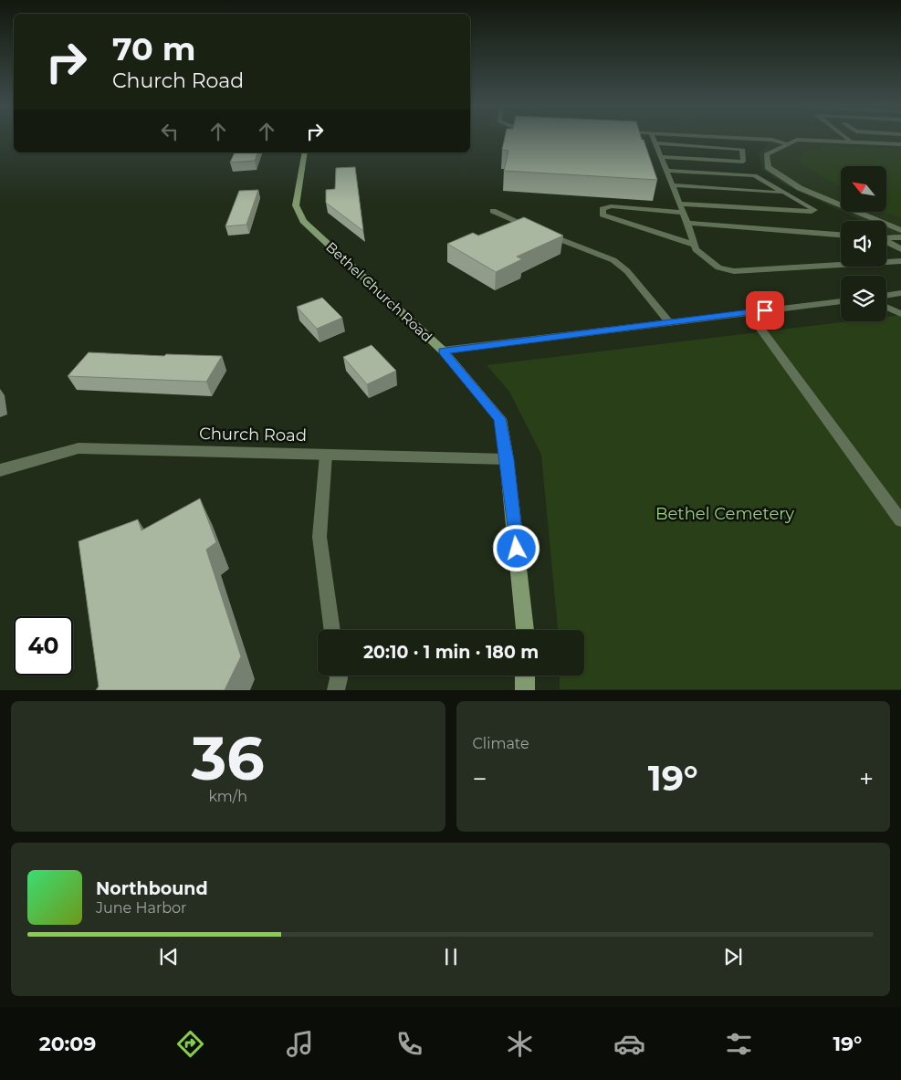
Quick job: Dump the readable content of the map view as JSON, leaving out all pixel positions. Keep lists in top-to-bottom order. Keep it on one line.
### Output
{"streets":{"street":["Bethel Church Road","Church Road"]},"crossings":[["Bethel Church Road","Church Road"]],"parks":["Bethel Cemetery"],"north":"top left","page":{"turn":["70 m","Church Road"],"limit":"40","trip":"20:10 · 1 min · 180 m","tile":[["36","km/h"],"Climate"],"heat":["−","19°","+"],"song":["Northbound","June Harbor"],"tabs":["20:09","19°"]}}
